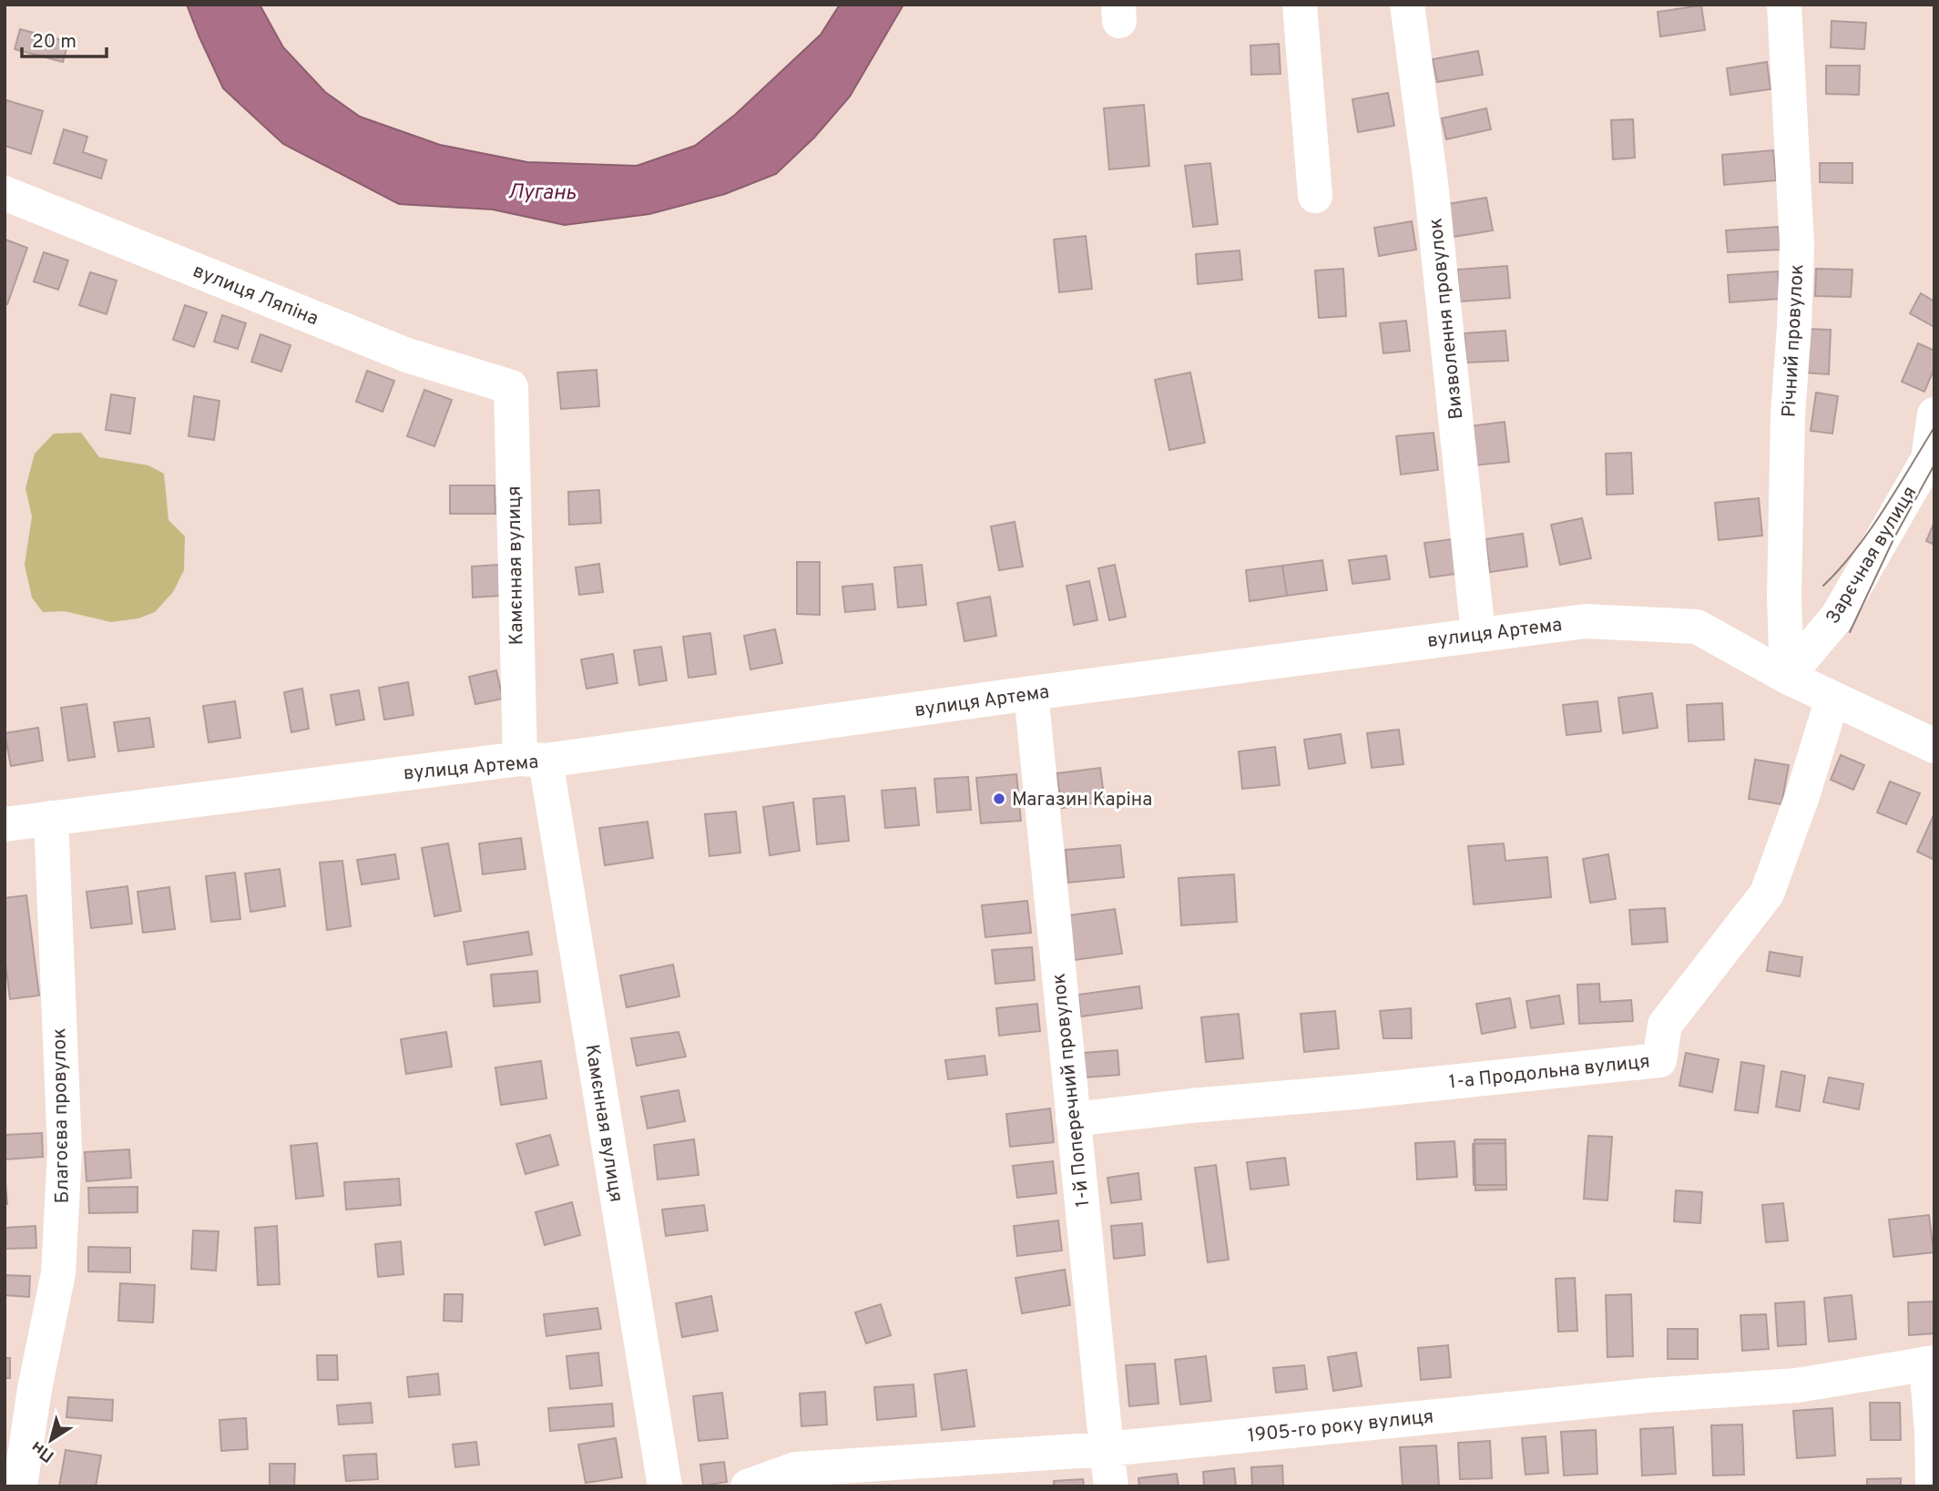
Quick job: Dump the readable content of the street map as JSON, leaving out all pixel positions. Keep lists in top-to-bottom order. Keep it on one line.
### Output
{"streets":{"street":["вулиця Ляпіна","Визволення провулок","Річний провулок","Зарєчная вулиця","Камєнная вулиця","вулиця Артема","1-а Продольна вулиця","1-й Поперечний провулок","Благоєва провулок","1905-го року вулиця"]},"crossings":[["вулиця Ляпіна","Камєнная вулиця"],["Визволення провулок","вулиця Артема"],["Річний провулок","Зарєчная вулиця"],["Річний провулок","вулиця Артема"],["Зарєчная вулиця","вулиця Артема"],["Камєнная вулиця","вулиця Артема"],["вулиця Артема","1-а Продольна вулиця"],["вулиця Артема","1-й Поперечний провулок"],["вулиця Артема","Благоєва провулок"],["1-а Продольна вулиця","1-й Поперечний провулок"],["1-й Поперечний провулок","1905-го року вулиця"]],"water":["Лугань"],"places":["Магазин Каріна"],"scale_bar":"20 m","north":"bottom left"}
